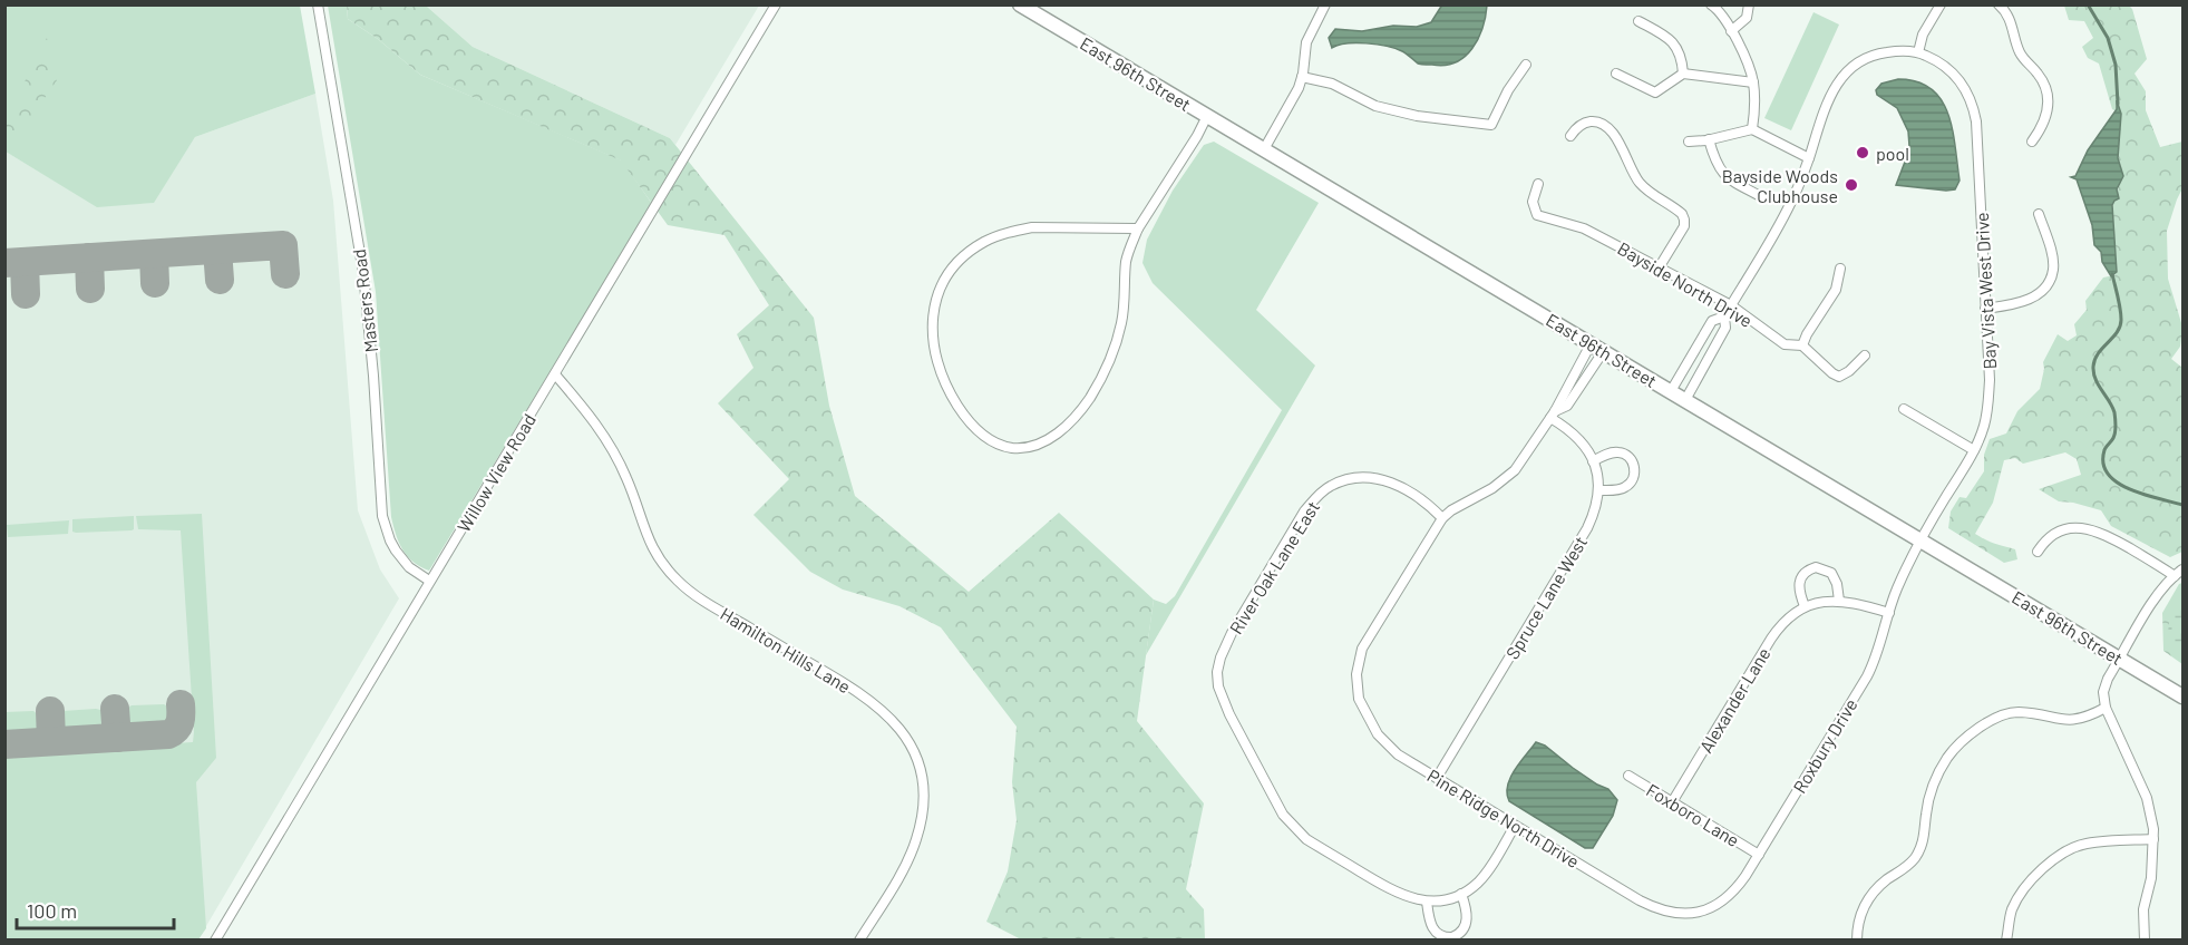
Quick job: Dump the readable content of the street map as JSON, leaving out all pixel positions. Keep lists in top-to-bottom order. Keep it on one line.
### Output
{"streets":{"main road":["East 96th Street"],"street":["Bayside North Drive","Bay Vista West Drive","Masters Road","Willow View Road","River Oak Lane East","Spruce Lane West","Hamilton Hills Lane","Alexander Lane","Roxbury Drive","Foxboro Lane","Pine Ridge North Drive"]},"crossings":[["East 96th Street","Bay Vista West Drive"],["East 96th Street","Roxbury Drive"],["Bay Vista West Drive","Roxbury Drive"],["Masters Road","Willow View Road"],["Willow View Road","Hamilton Hills Lane"],["River Oak Lane East","Pine Ridge North Drive"],["Spruce Lane West","Pine Ridge North Drive"],["Alexander Lane","Roxbury Drive"],["Alexander Lane","Foxboro Lane"],["Roxbury Drive","Foxboro Lane"],["Roxbury Drive","Pine Ridge North Drive"]],"places":["pool","Bayside Woods Clubhouse"],"scale_bar":"100 m"}
